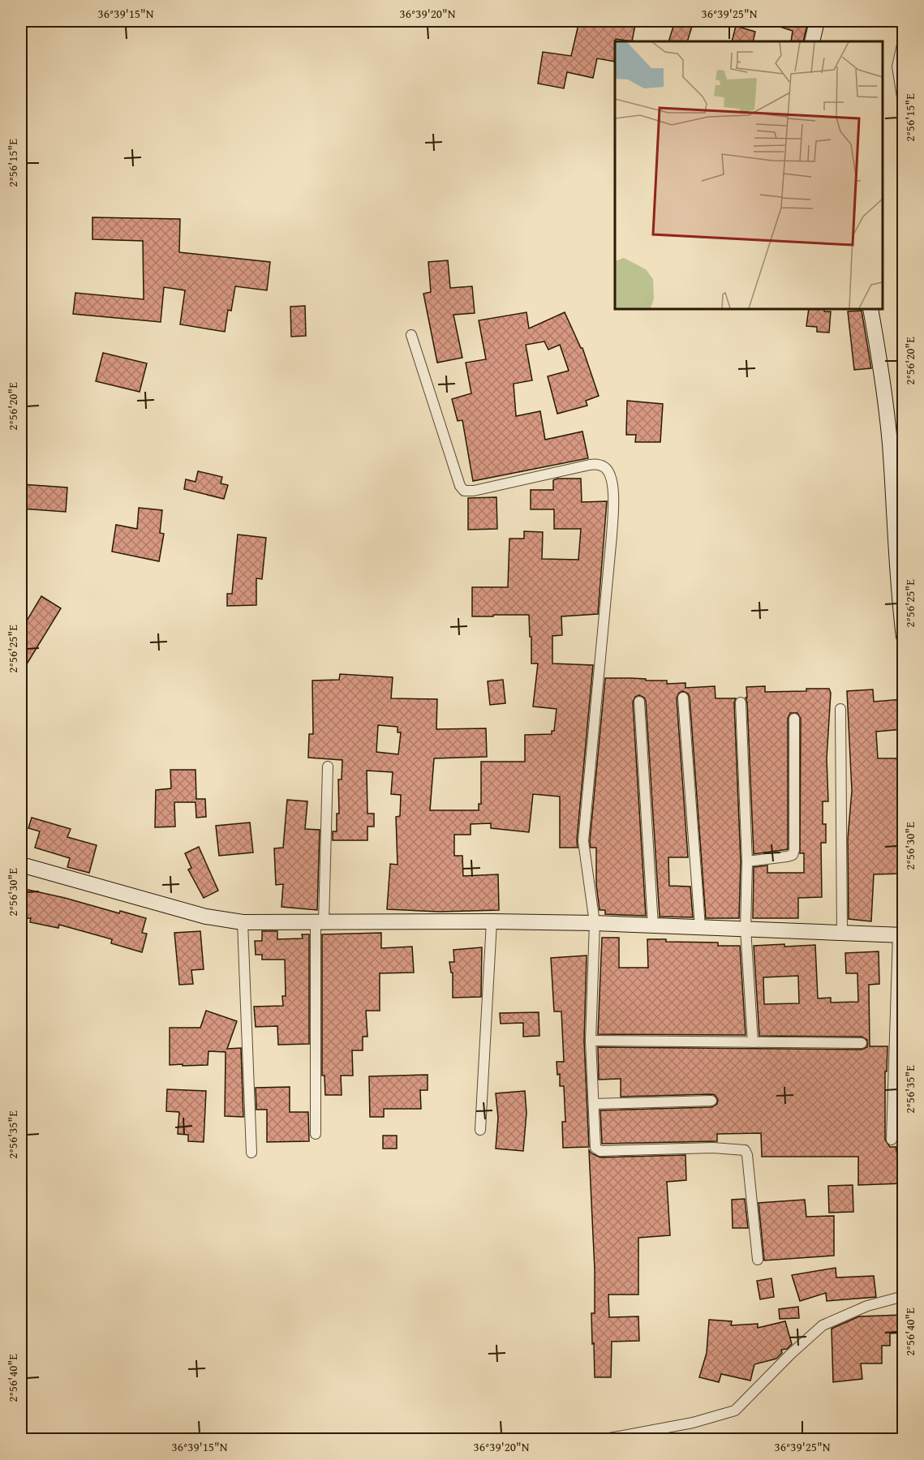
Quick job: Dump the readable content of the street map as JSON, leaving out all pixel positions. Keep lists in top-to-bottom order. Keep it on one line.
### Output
{"coordinates":["36°39'15\"N","36°39'20\"N","36°39'25\"N","2°56'15\"E","2°56'20\"E","2°56'25\"E","2°56'30\"E","2°56'35\"E","2°56'40\"E"]}
